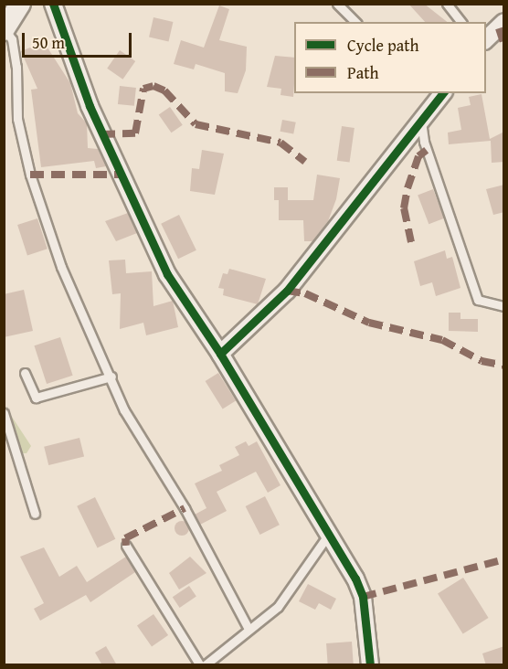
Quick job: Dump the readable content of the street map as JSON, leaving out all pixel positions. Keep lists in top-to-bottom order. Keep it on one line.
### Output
{"legend":["Cycle path","Path"],"scale_bar":"50 m"}
